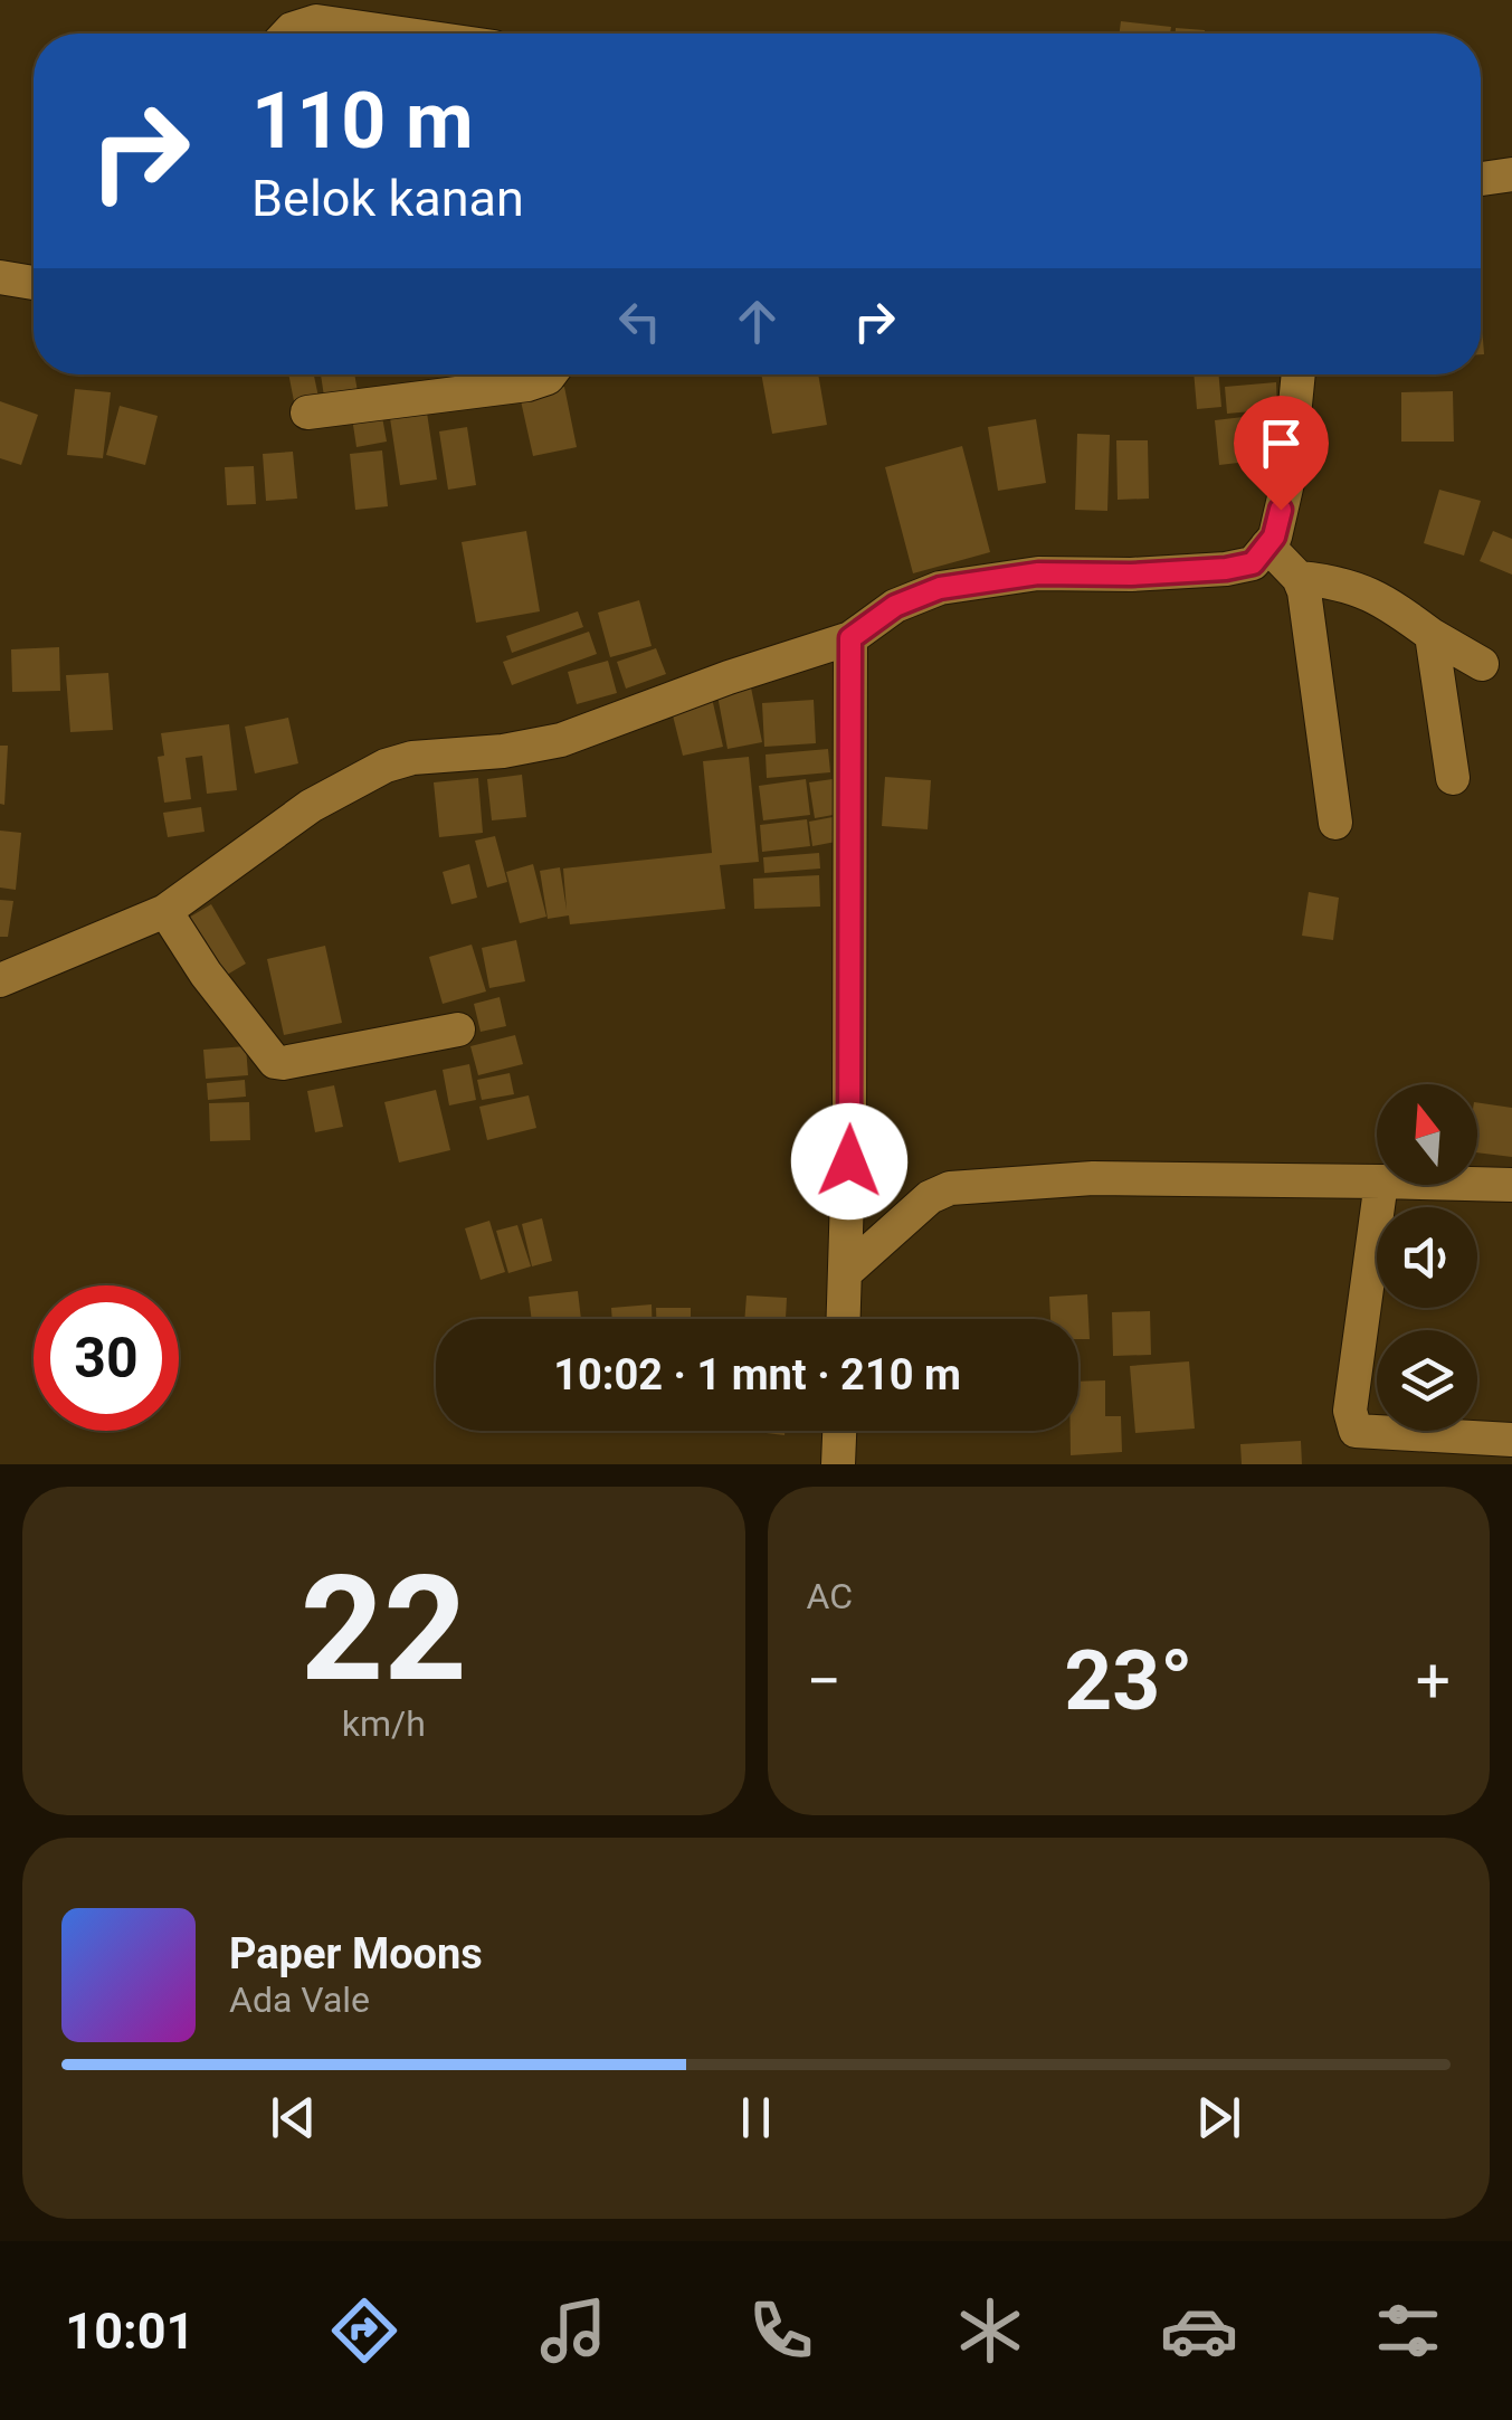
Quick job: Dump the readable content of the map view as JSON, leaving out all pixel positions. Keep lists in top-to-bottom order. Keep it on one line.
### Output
{"north":"top","page":{"turn":["110 m","Belok kanan"],"limit":"30","trip":"10:02 · 1 mnt · 210 m","tile":[["22","km/h"],"AC"],"heat":["−","23°","+"],"song":["Paper Moons","Ada Vale"],"tabs":"10:01"}}
